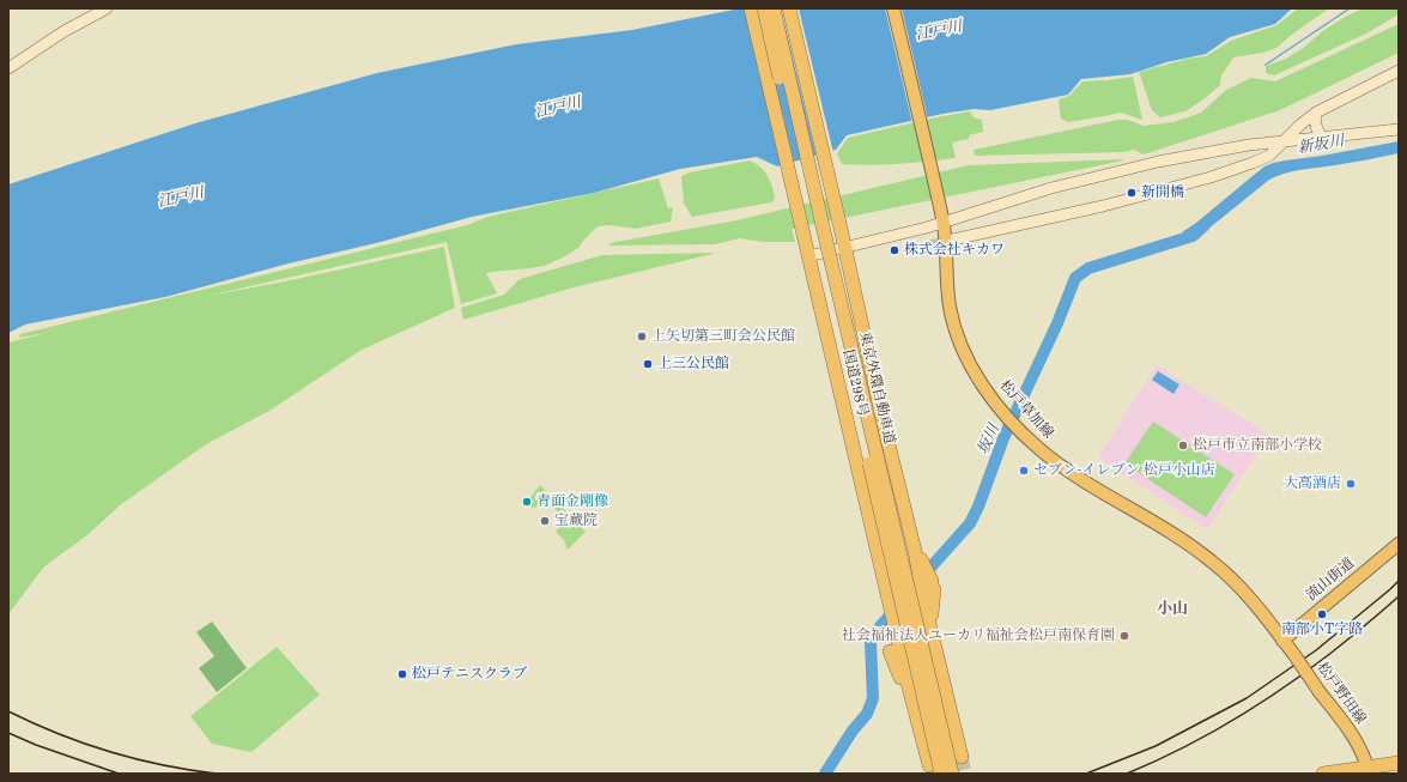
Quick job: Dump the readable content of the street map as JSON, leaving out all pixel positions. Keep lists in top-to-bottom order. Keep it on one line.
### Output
{"streets":{"highway":["国道298号","東京外環自動車道"],"main road":["松戸草加線","流山街道","松戸野田線"]},"crossings":[["松戸草加線","流山街道"],["松戸草加線","松戸野田線"],["流山街道","松戸野田線"]],"districts":["小山"],"water":["江戸川","新坂川","坂川"],"places":["新開橋","株式会社キカワ","上矢切第三町会公民館","上三公民館","松戸市立南部小学校","セブン-イレブン 松戸小山店","大高酒店","青面金剛像","宝蔵院","南部小T字路","社会福祉法人ユーカリ福祉会松戸南保育園","松戸テニスクラブ"]}
